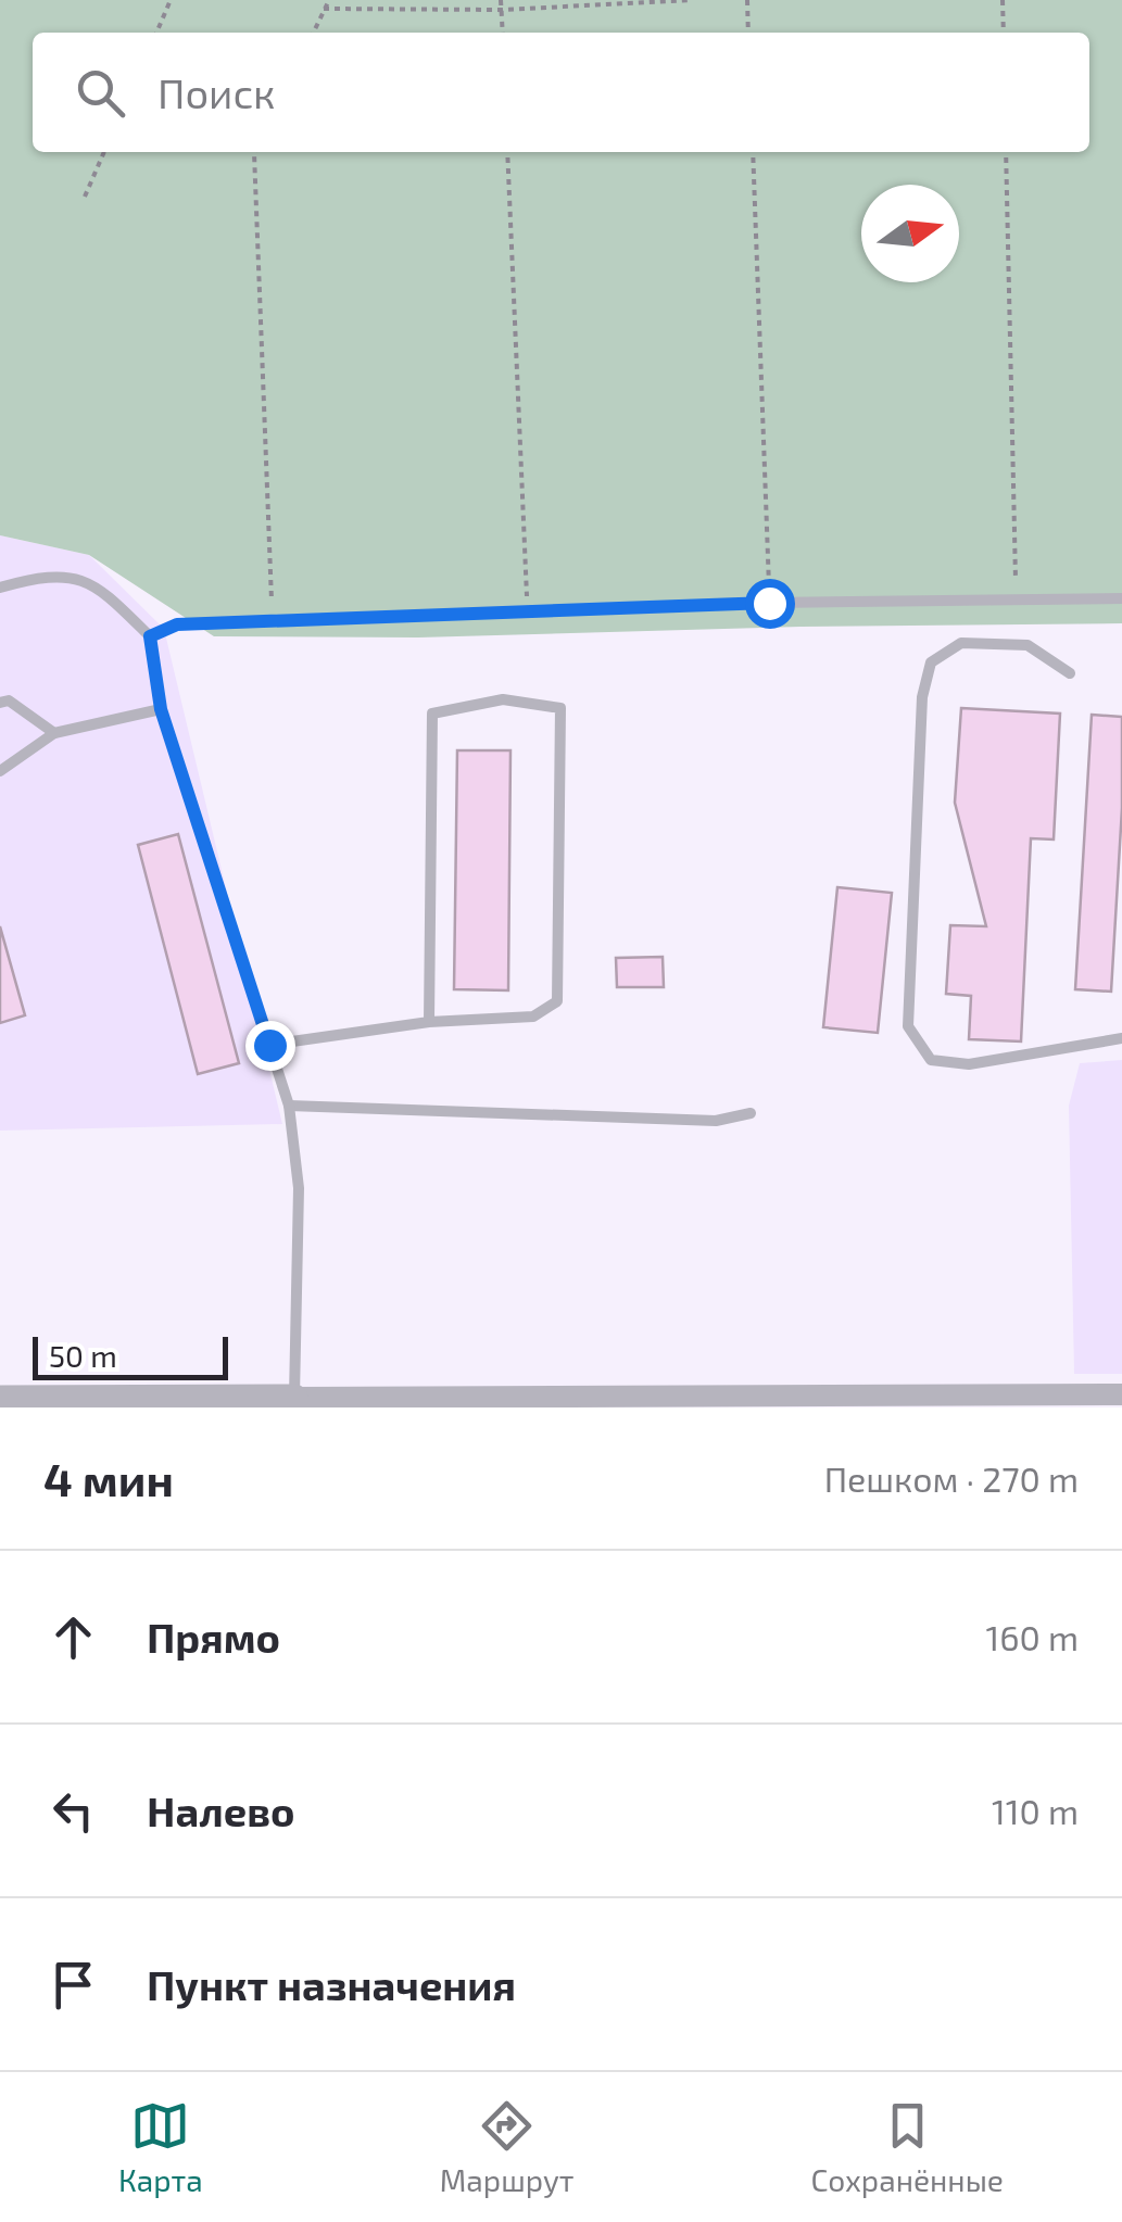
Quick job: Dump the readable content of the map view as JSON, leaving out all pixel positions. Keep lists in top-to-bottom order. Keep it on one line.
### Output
{"scale_bar":"50 m","north":"right","page":{"search":"Поиск","scale":"50 m","heading":["4 мин","Пешком · 270 m"],"list":[["Прямо","160 m"],["Налево","110 m"],"Пункт назначения"],"nav":["Карта","Маршрут","Сохранённые"]}}
